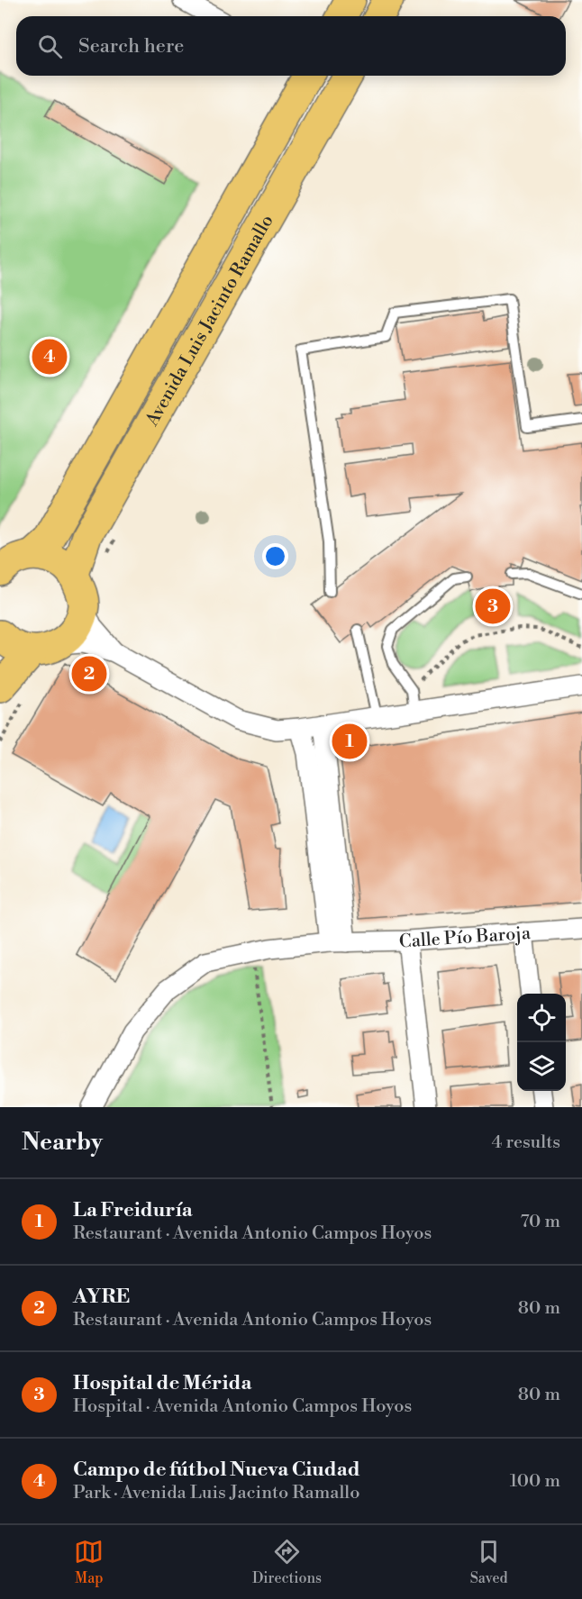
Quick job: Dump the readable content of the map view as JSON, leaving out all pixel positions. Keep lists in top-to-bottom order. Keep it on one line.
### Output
{"streets":{"main road":["Avenida Luis Jacinto Ramallo"],"street":["Calle Pío Baroja"]},"page":{"search":"Search here","pins":["4","3","2","1"],"heading":["Nearby","4 results"],"list":[{"mark":"1","name":"La Freiduría","note":"Restaurant · Avenida Antonio Campos Hoyos","value":"70 m"},{"mark":"2","name":"AYRE","note":"Restaurant · Avenida Antonio Campos Hoyos","value":"80 m"},{"mark":"3","name":"Hospital de Mérida","note":"Hospital · Avenida Antonio Campos Hoyos","value":"80 m"},{"mark":"4","name":"Campo de fútbol Nueva Ciudad","note":"Park · Avenida Luis Jacinto Ramallo","value":"100 m"}],"nav":["Map","Directions","Saved"]}}
